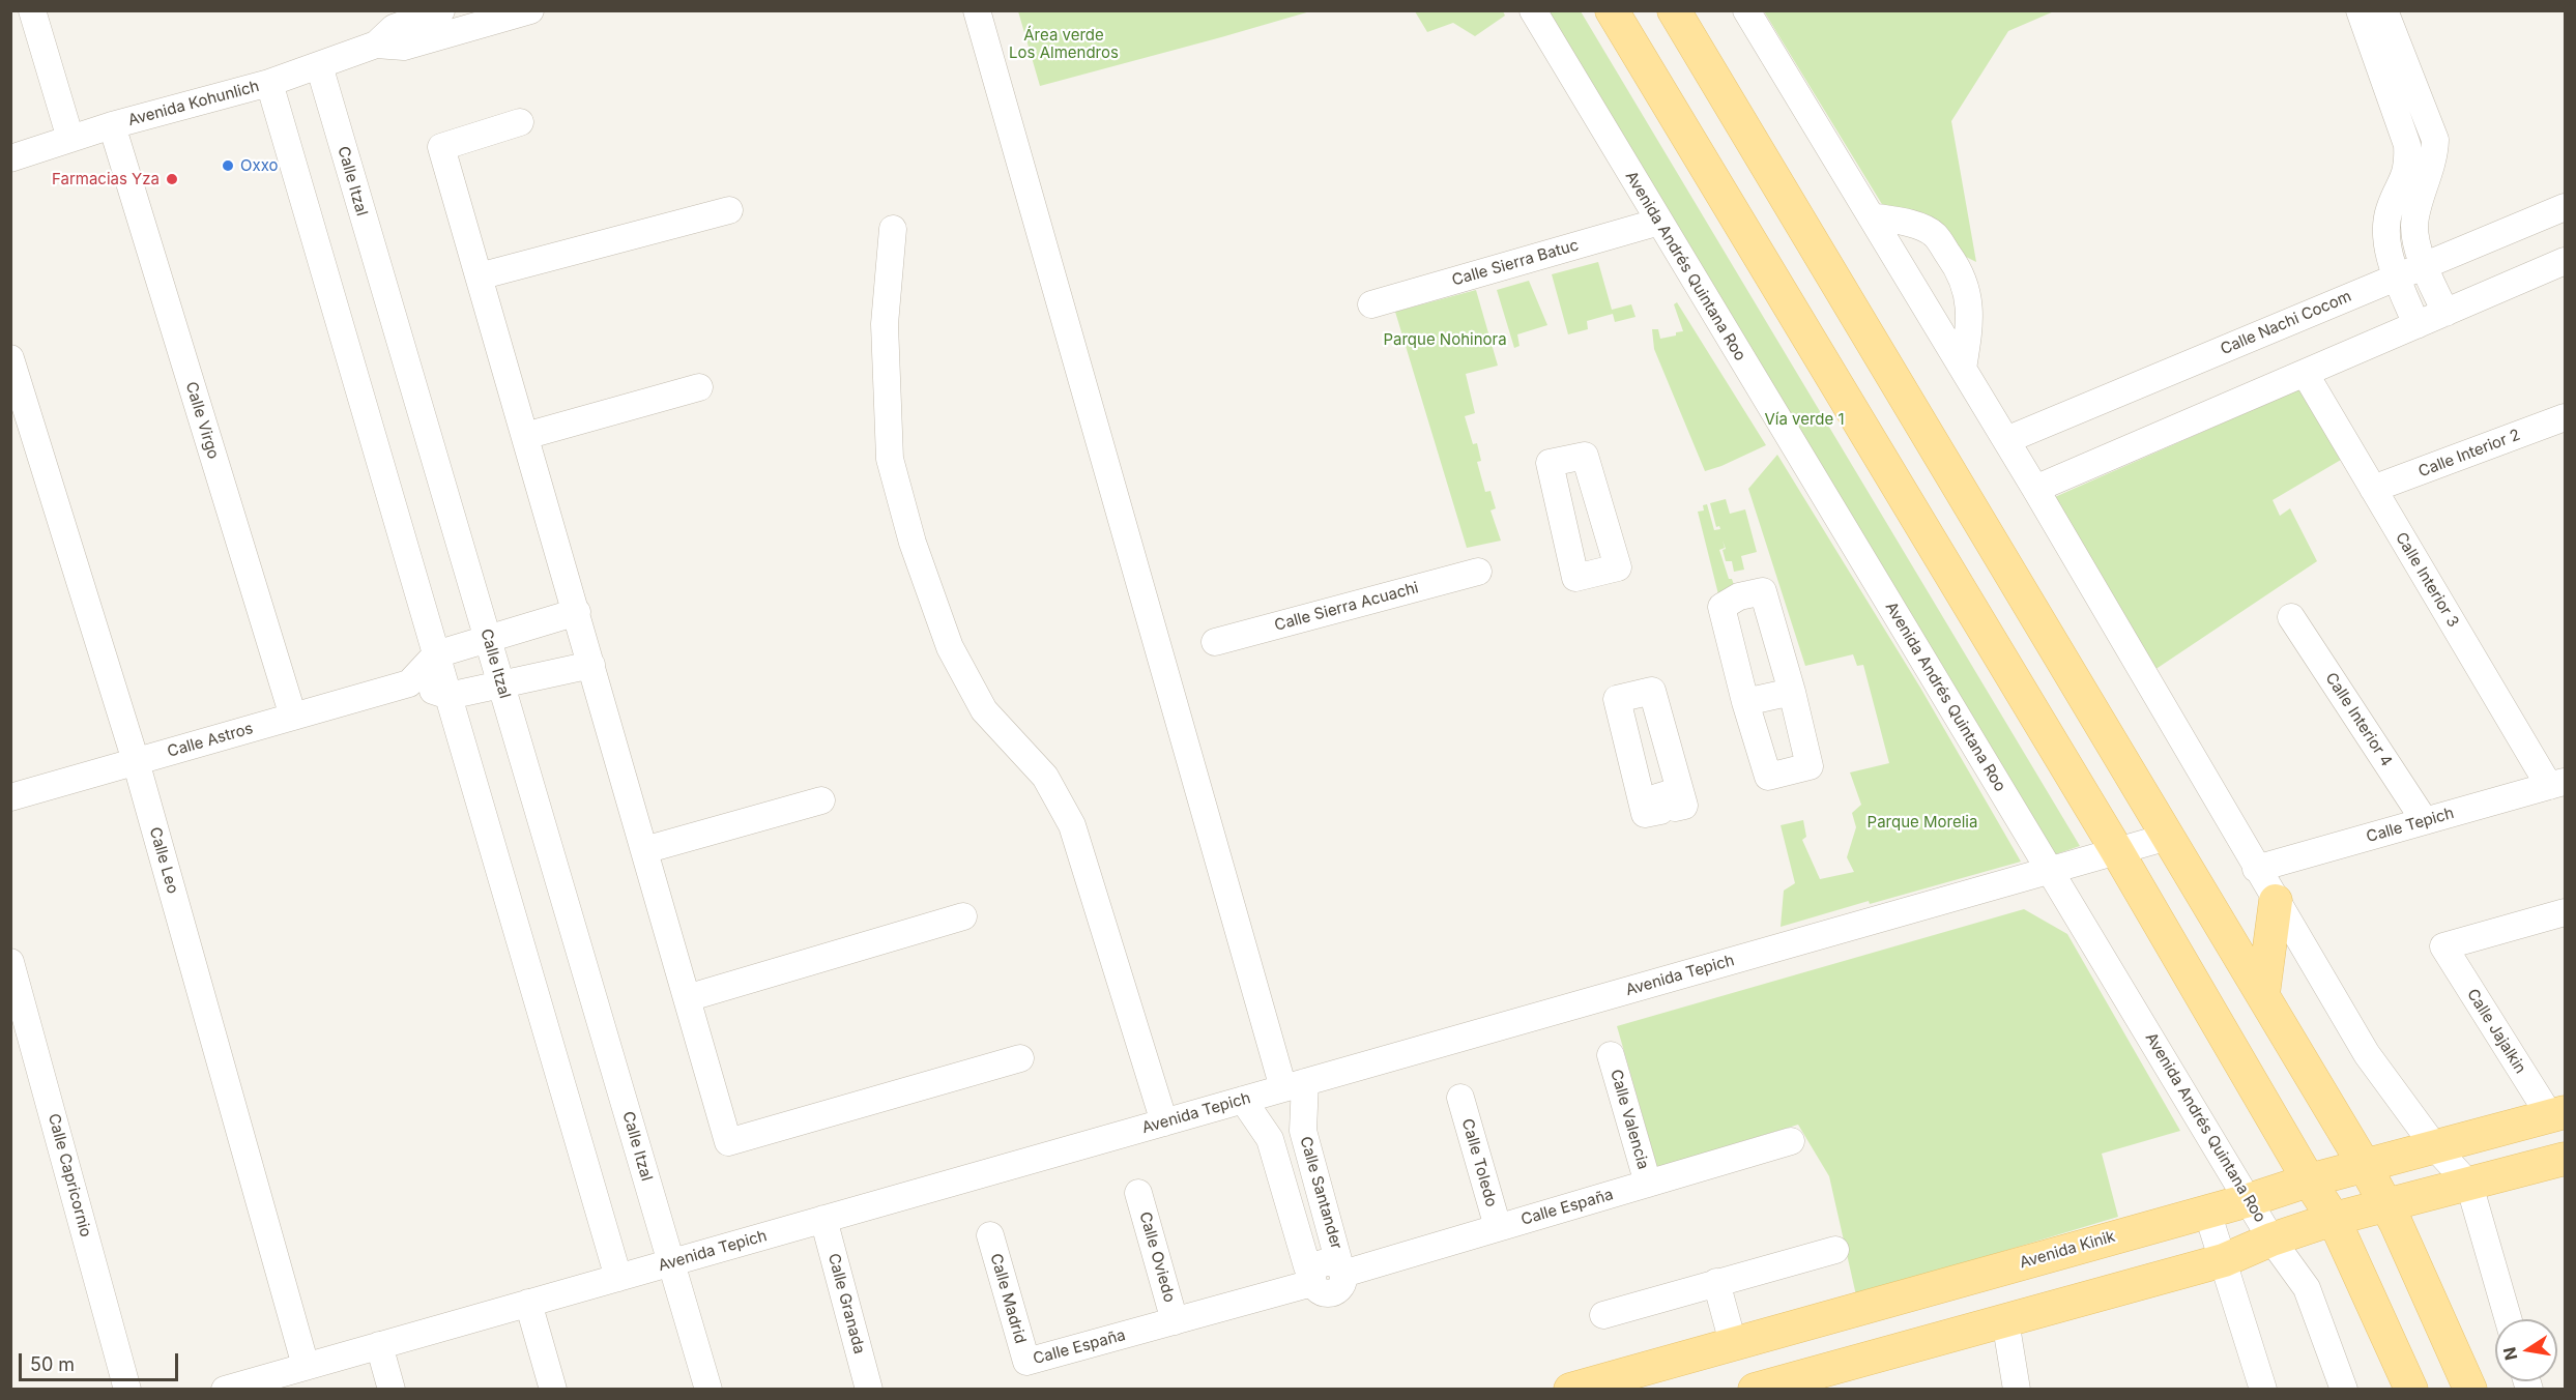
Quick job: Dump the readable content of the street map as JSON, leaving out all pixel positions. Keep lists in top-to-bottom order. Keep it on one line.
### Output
{"streets":{"main road":["Avenida Kinik"],"street":["Avenida Kohunlich","Calle Itzal","Calle Sierra Batuc","Avenida Andrés Quintana Roo","Calle Nachi Cocom","Calle Virgo","Calle Interior 2","Calle Interior 3","Calle Sierra Acuachi","Calle Interior 4","Calle Astros","Calle Tepich","Calle Leo","Avenida Tepich","Calle Jajalkin","Calle Valencia","Calle Toledo","Calle Capricornio","Calle Santander","Calle España","Calle Oviedo","Calle Madrid","Calle Granada"]},"crossings":[["Avenida Kohunlich","Calle Itzal"],["Avenida Kohunlich","Calle Virgo"],["Calle Itzal","Avenida Tepich"],["Calle Sierra Batuc","Avenida Andrés Quintana Roo"],["Avenida Andrés Quintana Roo","Avenida Tepich"],["Avenida Andrés Quintana Roo","Avenida Kinik"],["Calle Virgo","Calle Astros"],["Calle Interior 2","Calle Interior 3"],["Calle Interior 3","Calle Tepich"],["Calle Interior 4","Calle Tepich"],["Calle Astros","Calle Leo"],["Calle Leo","Avenida Tepich"],["Avenida Tepich","Calle Santander"],["Avenida Tepich","Calle Granada"],["Calle Jajalkin","Avenida Kinik"],["Calle Valencia","Calle España"],["Calle Toledo","Calle España"],["Calle Santander","Calle España"],["Calle España","Calle Oviedo"],["Calle España","Calle Madrid"]],"parks":["Área verde Los Almendros","Parque Nohinora","Vía verde 1","Parque Morelia"],"places":["Oxxo","Farmacias Yza"],"scale_bar":"50 m","north":"left"}
